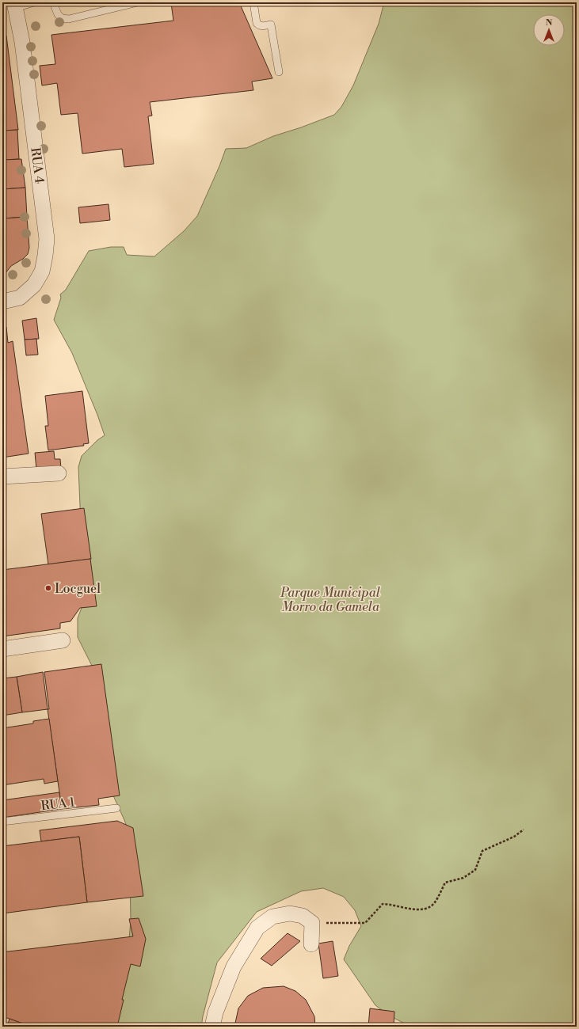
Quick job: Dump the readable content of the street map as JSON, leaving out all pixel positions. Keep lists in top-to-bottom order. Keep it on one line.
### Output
{"streets":{"street":["RUA 4"],"lane":["RUA 1"]},"parks":["Parque Municipal Morro da Gamela"],"places":["Locguel"],"north":"top"}
